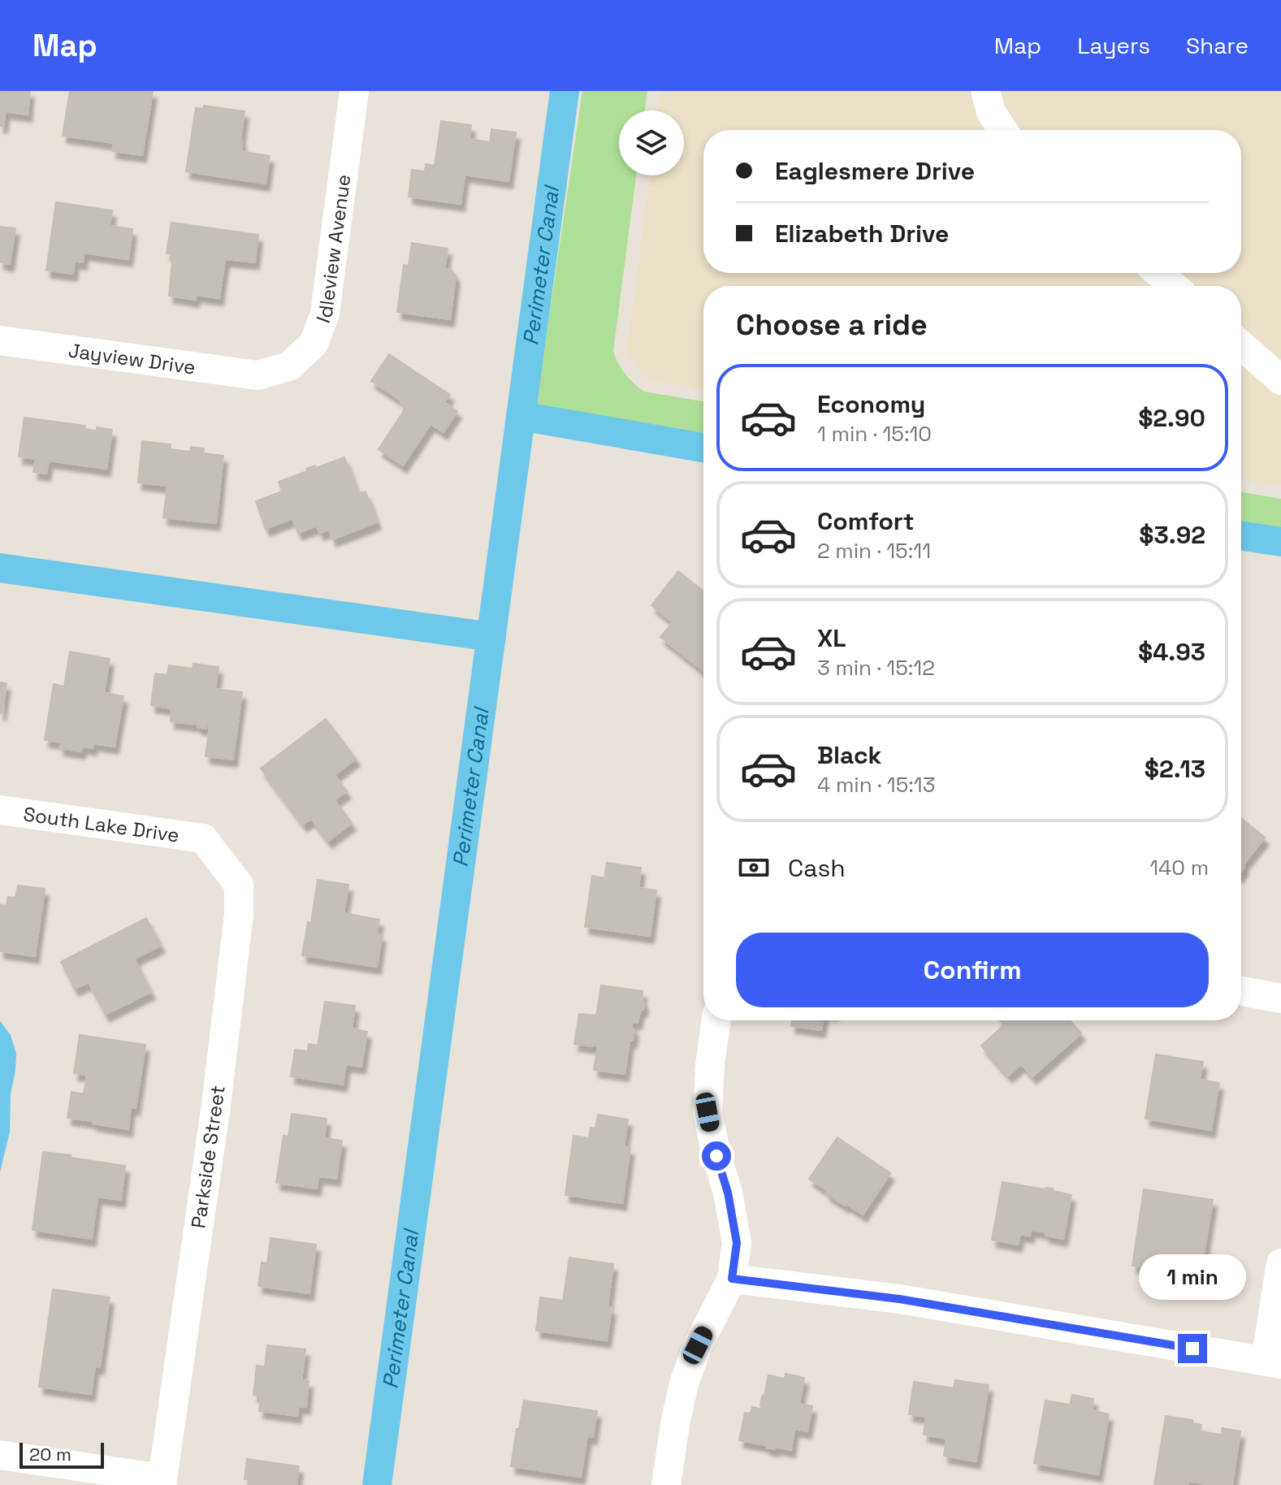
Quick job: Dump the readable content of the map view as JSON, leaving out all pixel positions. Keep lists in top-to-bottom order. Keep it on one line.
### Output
{"streets":{"street":["Idleview Avenue","Jayview Drive","South Lake Drive","Parkside Street"]},"crossings":[["Idleview Avenue","Jayview Drive"],["South Lake Drive","Parkside Street"]],"water":["Perimeter Canal"],"scale_bar":"20 m","page":{"header":"Map","nav":["Map","Layers","Share"],"banner":["Eaglesmere Drive","Elizabeth Drive"],"heading":"Choose a ride","list":[{"name":"Economy","note":"1 min · 15:10","value":"$2.90"},{"name":"Comfort","note":"2 min · 15:11","value":"$3.92"},{"name":"XL","note":"3 min · 15:12","value":"$4.93"},{"name":"Black","note":"4 min · 15:13","value":"$2.13"}],"pay":["Cash","140 m"],"buttons":"Confirm","bubble":"1 min","scale":"20 m"}}
